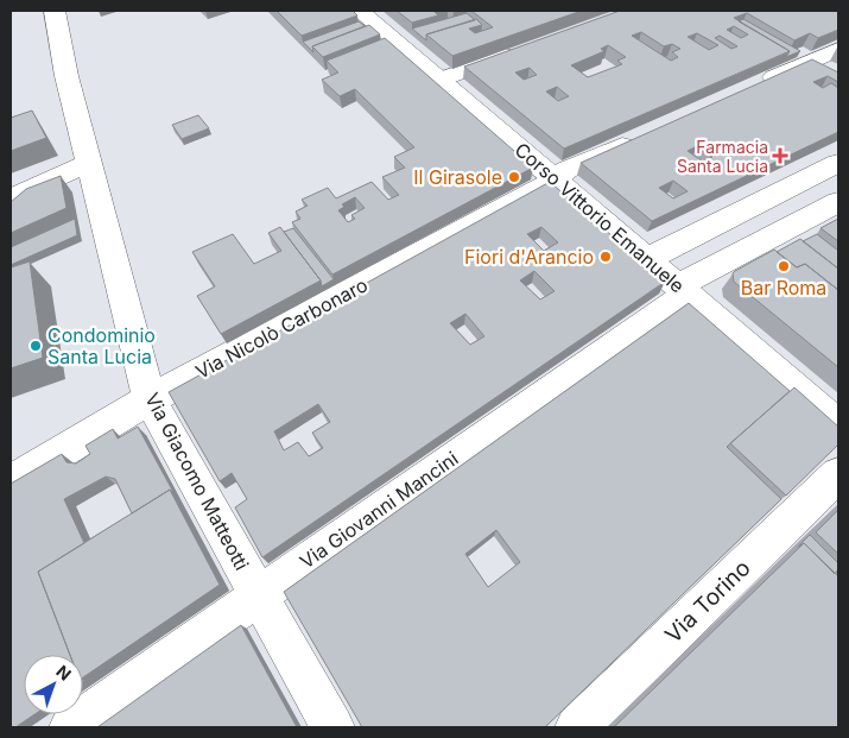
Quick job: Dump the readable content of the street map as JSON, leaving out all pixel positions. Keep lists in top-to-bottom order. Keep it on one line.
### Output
{"streets":{"street":["Corso Vittorio Emanuele","Via Nicolò Carbonaro","Via Giacomo Matteotti","Via Giovanni Mancini","Via Torino"]},"crossings":[["Corso Vittorio Emanuele","Via Nicolò Carbonaro"],["Corso Vittorio Emanuele","Via Giovanni Mancini"],["Via Nicolò Carbonaro","Via Giacomo Matteotti"],["Via Giacomo Matteotti","Via Giovanni Mancini"]],"places":{"health":["Farmacia Santa Lucia"],"other":["Il Girasole","Fiori d'Arancio","Bar Roma","Condominio Santa Lucia"]},"north":"top right"}
